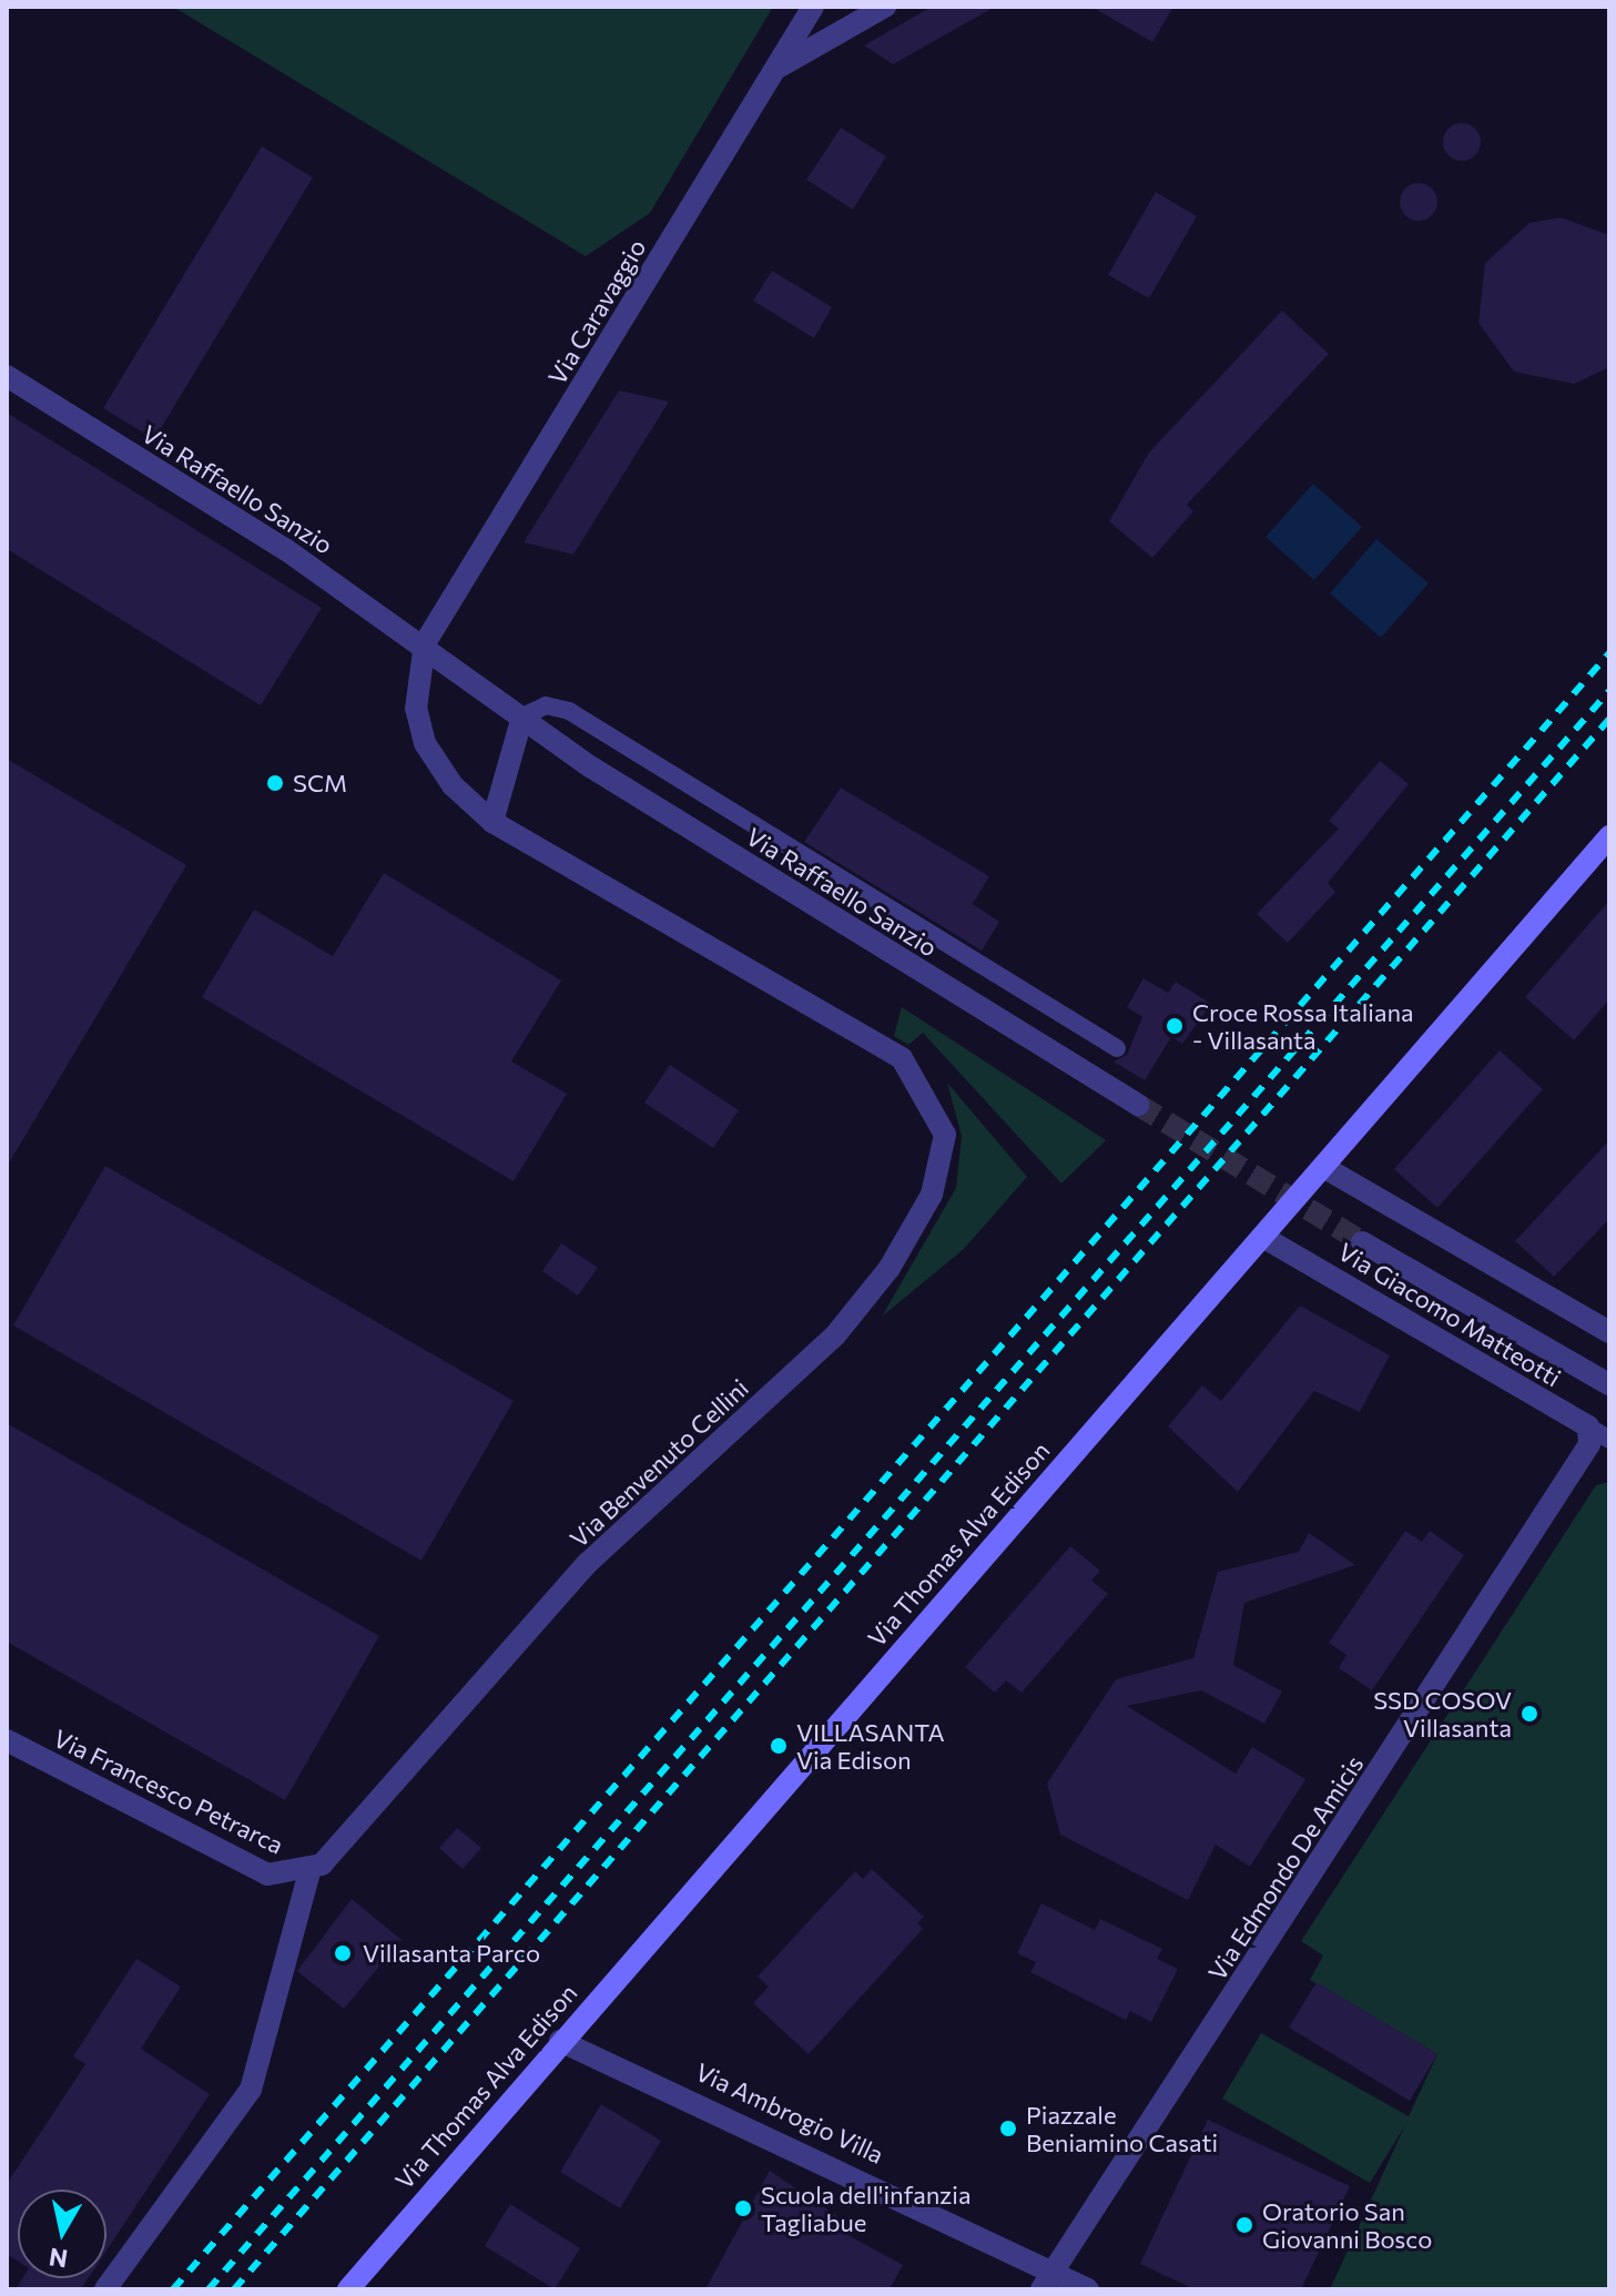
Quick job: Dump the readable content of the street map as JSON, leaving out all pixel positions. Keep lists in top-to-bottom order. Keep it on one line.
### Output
{"streets":{"main road":["Via Thomas Alva Edison"],"street":["Via Caravaggio","Via Raffaello Sanzio","Via Giacomo Matteotti","Via Benvenuto Cellini","Via Francesco Petrarca","Via Edmondo De Amicis","Via Ambrogio Villa"]},"crossings":[["Via Caravaggio","Via Raffaello Sanzio"],["Via Caravaggio","Via Benvenuto Cellini"],["Via Raffaello Sanzio","Via Benvenuto Cellini"],["Via Giacomo Matteotti","Via Thomas Alva Edison"],["Via Giacomo Matteotti","Via Edmondo De Amicis"],["Via Benvenuto Cellini","Via Francesco Petrarca"],["Via Thomas Alva Edison","Via Ambrogio Villa"],["Via Edmondo De Amicis","Via Ambrogio Villa"]],"places":["SCM","Croce Rossa Italiana - Villasanta","SSD COSOV Villasanta","VILLASANTA Via Edison","Villasanta Parco","Piazzale Beniamino Casati","Scuola dell'infanzia Tagliabue","Oratorio San Giovanni Bosco"],"north":"bottom"}
